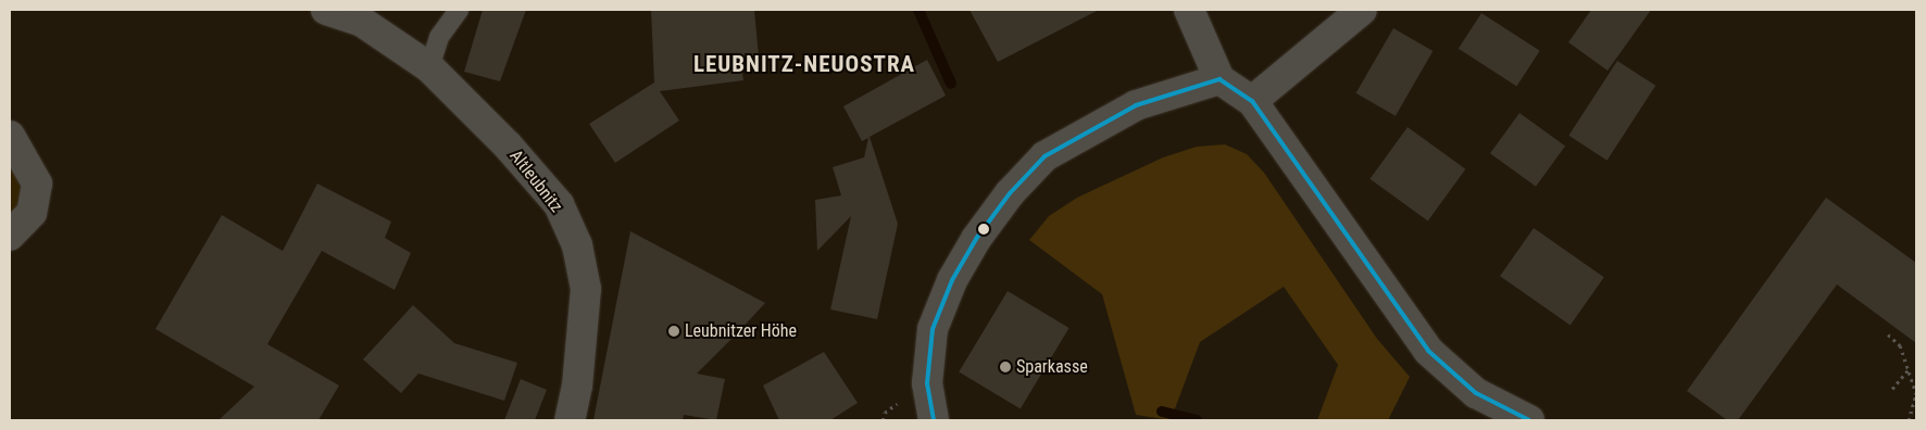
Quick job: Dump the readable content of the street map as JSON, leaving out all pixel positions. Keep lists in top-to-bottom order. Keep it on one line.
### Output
{"streets":{"street":["Altleubnitz"]},"districts":["LEUBNITZ-NEUOSTRA"],"places":["Leubnitzer Höhe","Sparkasse"]}
